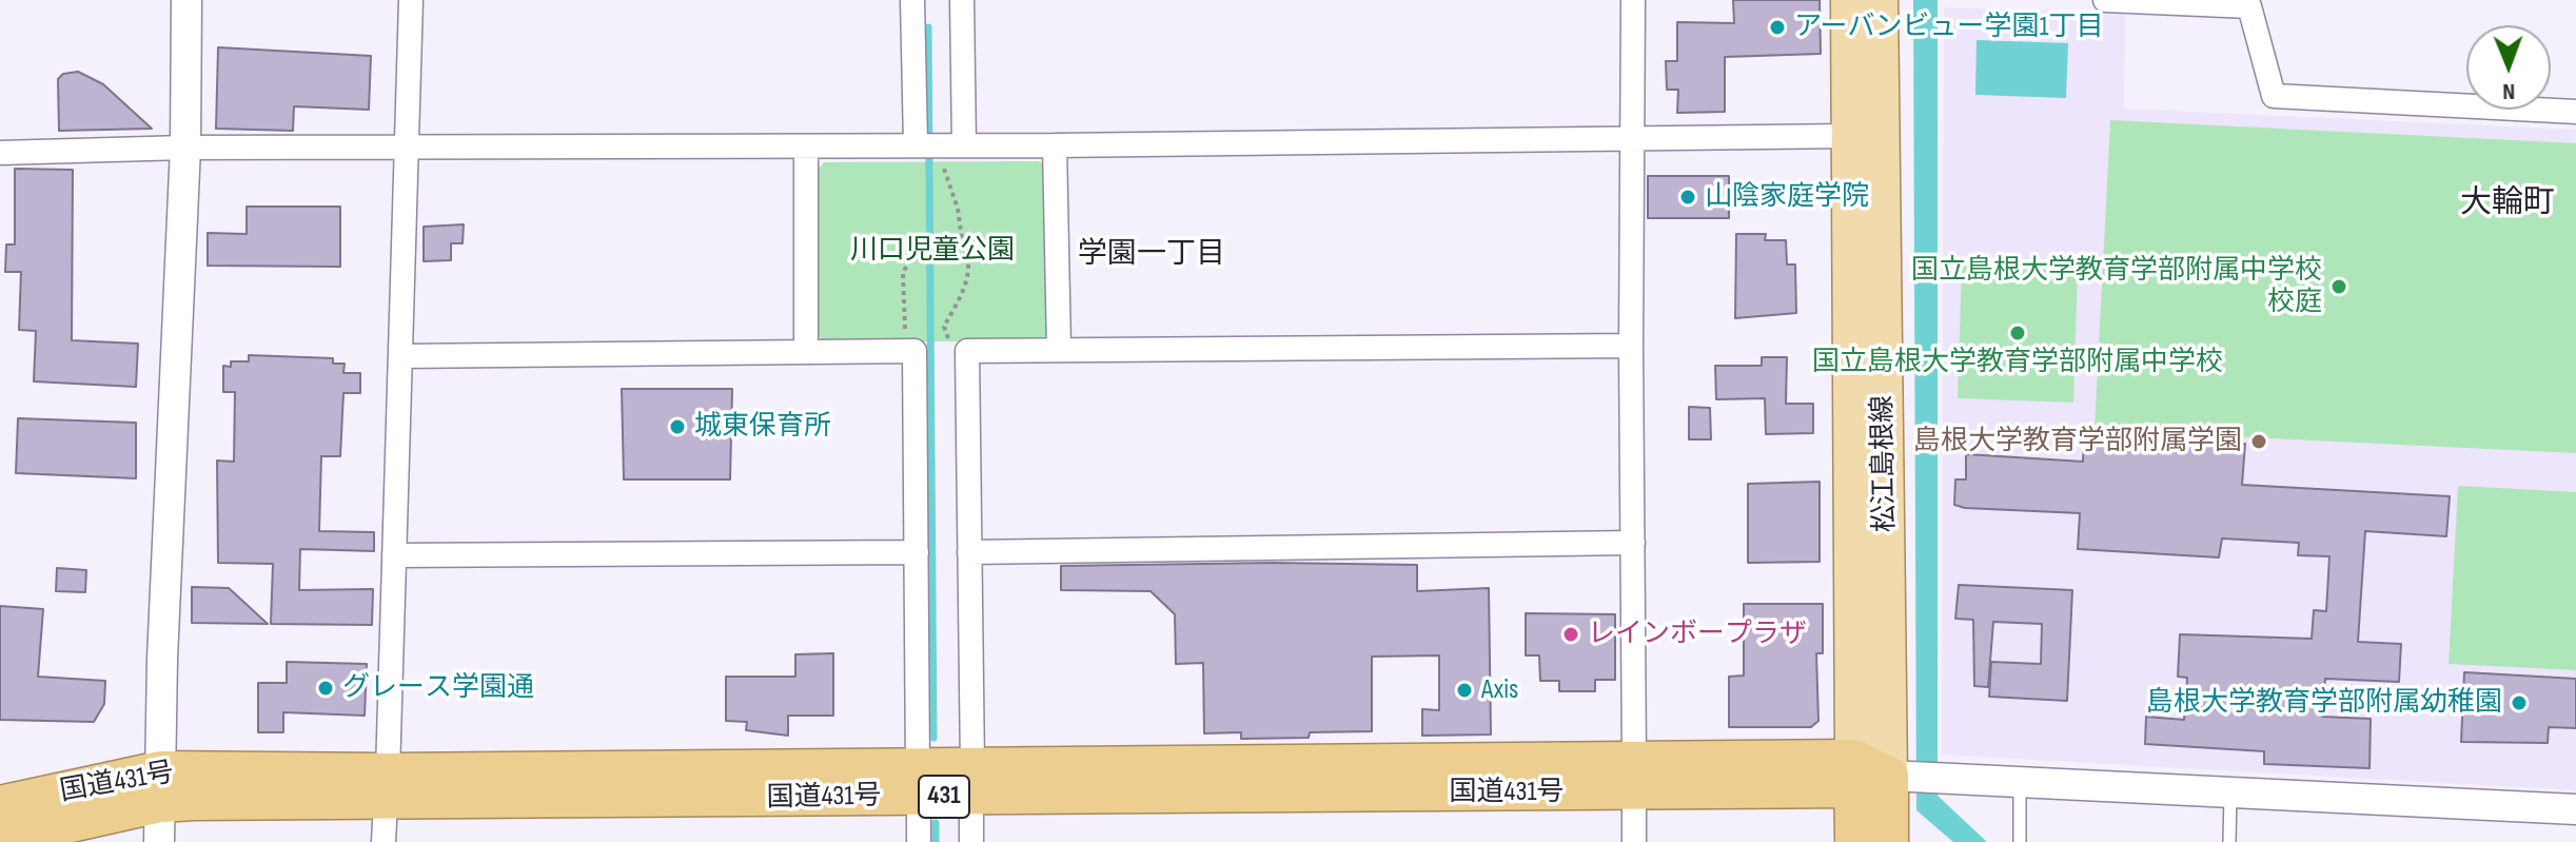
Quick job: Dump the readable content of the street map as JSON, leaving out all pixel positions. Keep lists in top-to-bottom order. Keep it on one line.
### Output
{"streets":{"highway":["国道431号","431"],"main road":["松江島根線"]},"crossings":[["松江島根線","国道431号"]],"districts":["大輪町","学園一丁目"],"parks":["川口児童公園"],"places":["アーバンビュー学園1丁目","山陰家庭学院","国立島根大学教育学部附属中学校 校庭","国立島根大学教育学部附属中学校","城東保育所","島根大学教育学部附属学園","レインボープラザ","グレース学園通","Axis","島根大学教育学部附属幼稚園"],"north":"bottom"}
